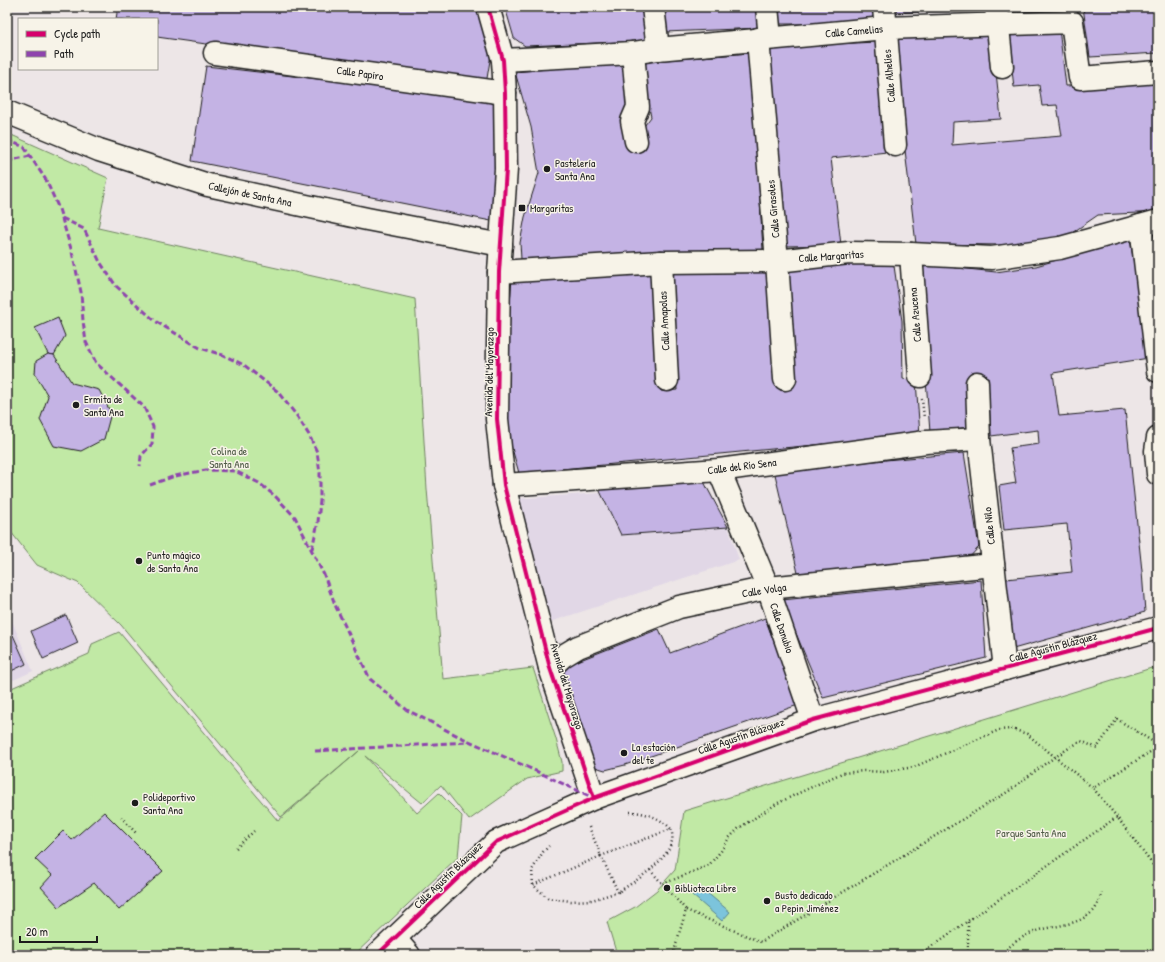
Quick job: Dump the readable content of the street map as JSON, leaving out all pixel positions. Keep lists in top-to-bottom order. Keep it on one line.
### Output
{"streets":{"street":["Calle Camelias","Calle Papiro","Calle Alhelíes","Callejón de Santa Ana","Calle Girasoles","Calle Margaritas","Calle Azucena","Calle Amapolas","Avenida del Mayorazgo","Calle del Río Sena","Calle Nilo","Calle Volga","Calle Danubio","Calle Agustín Blázquez"]},"crossings":[["Calle Camelias","Calle Alhelíes"],["Calle Camelias","Calle Girasoles"],["Calle Camelias","Avenida del Mayorazgo"],["Calle Papiro","Avenida del Mayorazgo"],["Callejón de Santa Ana","Avenida del Mayorazgo"],["Calle Girasoles","Calle Margaritas"],["Calle Margaritas","Calle Azucena"],["Calle Margaritas","Calle Amapolas"],["Calle Margaritas","Avenida del Mayorazgo"],["Avenida del Mayorazgo","Calle del Río Sena"],["Avenida del Mayorazgo","Calle Volga"],["Avenida del Mayorazgo","Calle Agustín Blázquez"],["Calle del Río Sena","Calle Nilo"],["Calle del Río Sena","Calle Danubio"],["Calle Nilo","Calle Volga"],["Calle Nilo","Calle Agustín Blázquez"],["Calle Volga","Calle Danubio"],["Calle Danubio","Calle Agustín Blázquez"]],"parks":["Colina de Santa Ana","Parque Santa Ana"],"places":{"other":["Pastelería Santa Ana","Ermita de Santa Ana","Punto mágico de Santa Ana","La estación del te","Polideportivo Santa Ana","Biblioteca Libre","Busto dedicado a Pepin Jiménez"],"transit":["Margaritas"]},"legend":["Cycle path","Path"],"scale_bar":"20 m"}
